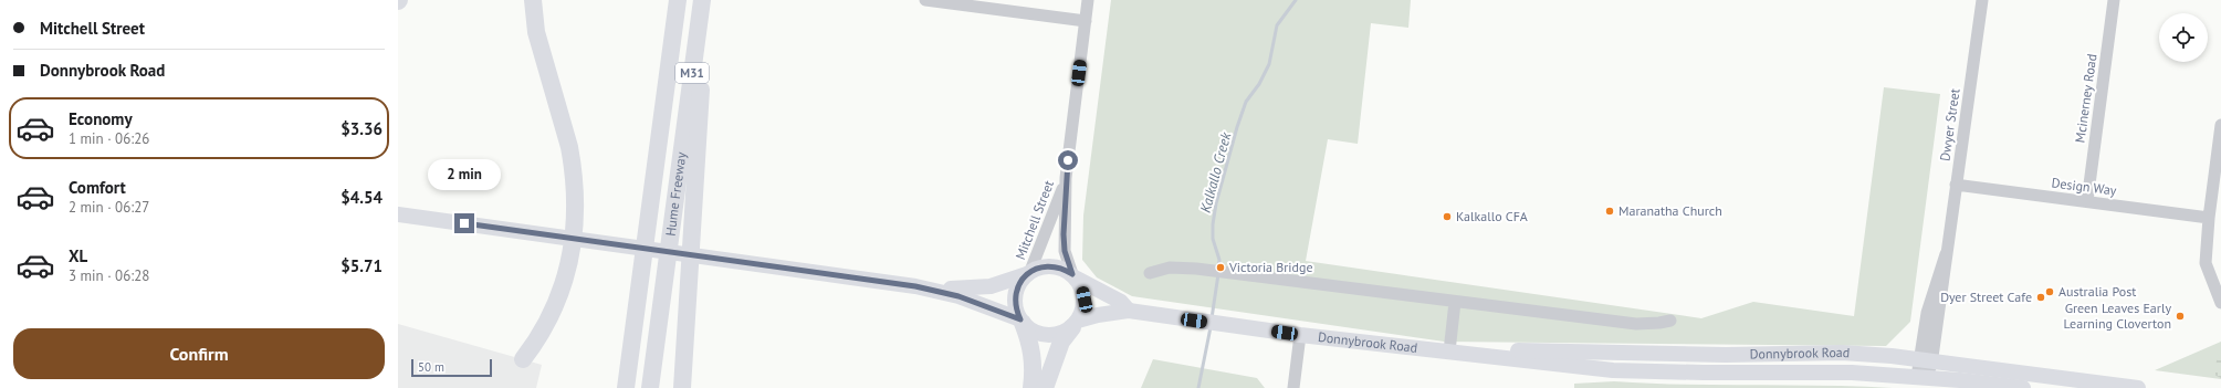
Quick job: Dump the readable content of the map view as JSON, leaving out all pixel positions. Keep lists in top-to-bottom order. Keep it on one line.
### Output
{"streets":{"highway":["M31","Hume Freeway"],"main road":["Donnybrook Road"],"street":["Mcinerney Road","Dwyer Street","Design Way","Mitchell Street"]},"crossings":[["Mcinerney Road","Design Way"],["Dwyer Street","Design Way"],["Dwyer Street","Donnybrook Road"],["Mitchell Street","Donnybrook Road"]],"water":["Kalkallo Creek"],"places":["Maranatha Church","Kalkallo CFA","Victoria Bridge","Australia Post","Dyer Street Cafe","Green Leaves Early Learning Cloverton"],"scale_bar":"50 m","page":{"banner":["Mitchell Street","Donnybrook Road"],"list":[{"name":"Economy","note":"1 min · 06:26","value":"$3.36"},{"name":"Comfort","note":"2 min · 06:27","value":"$4.54"},{"name":"XL","note":"3 min · 06:28","value":"$5.71"}],"bubble":"2 min","buttons":"Confirm","scale":"50 m"}}
